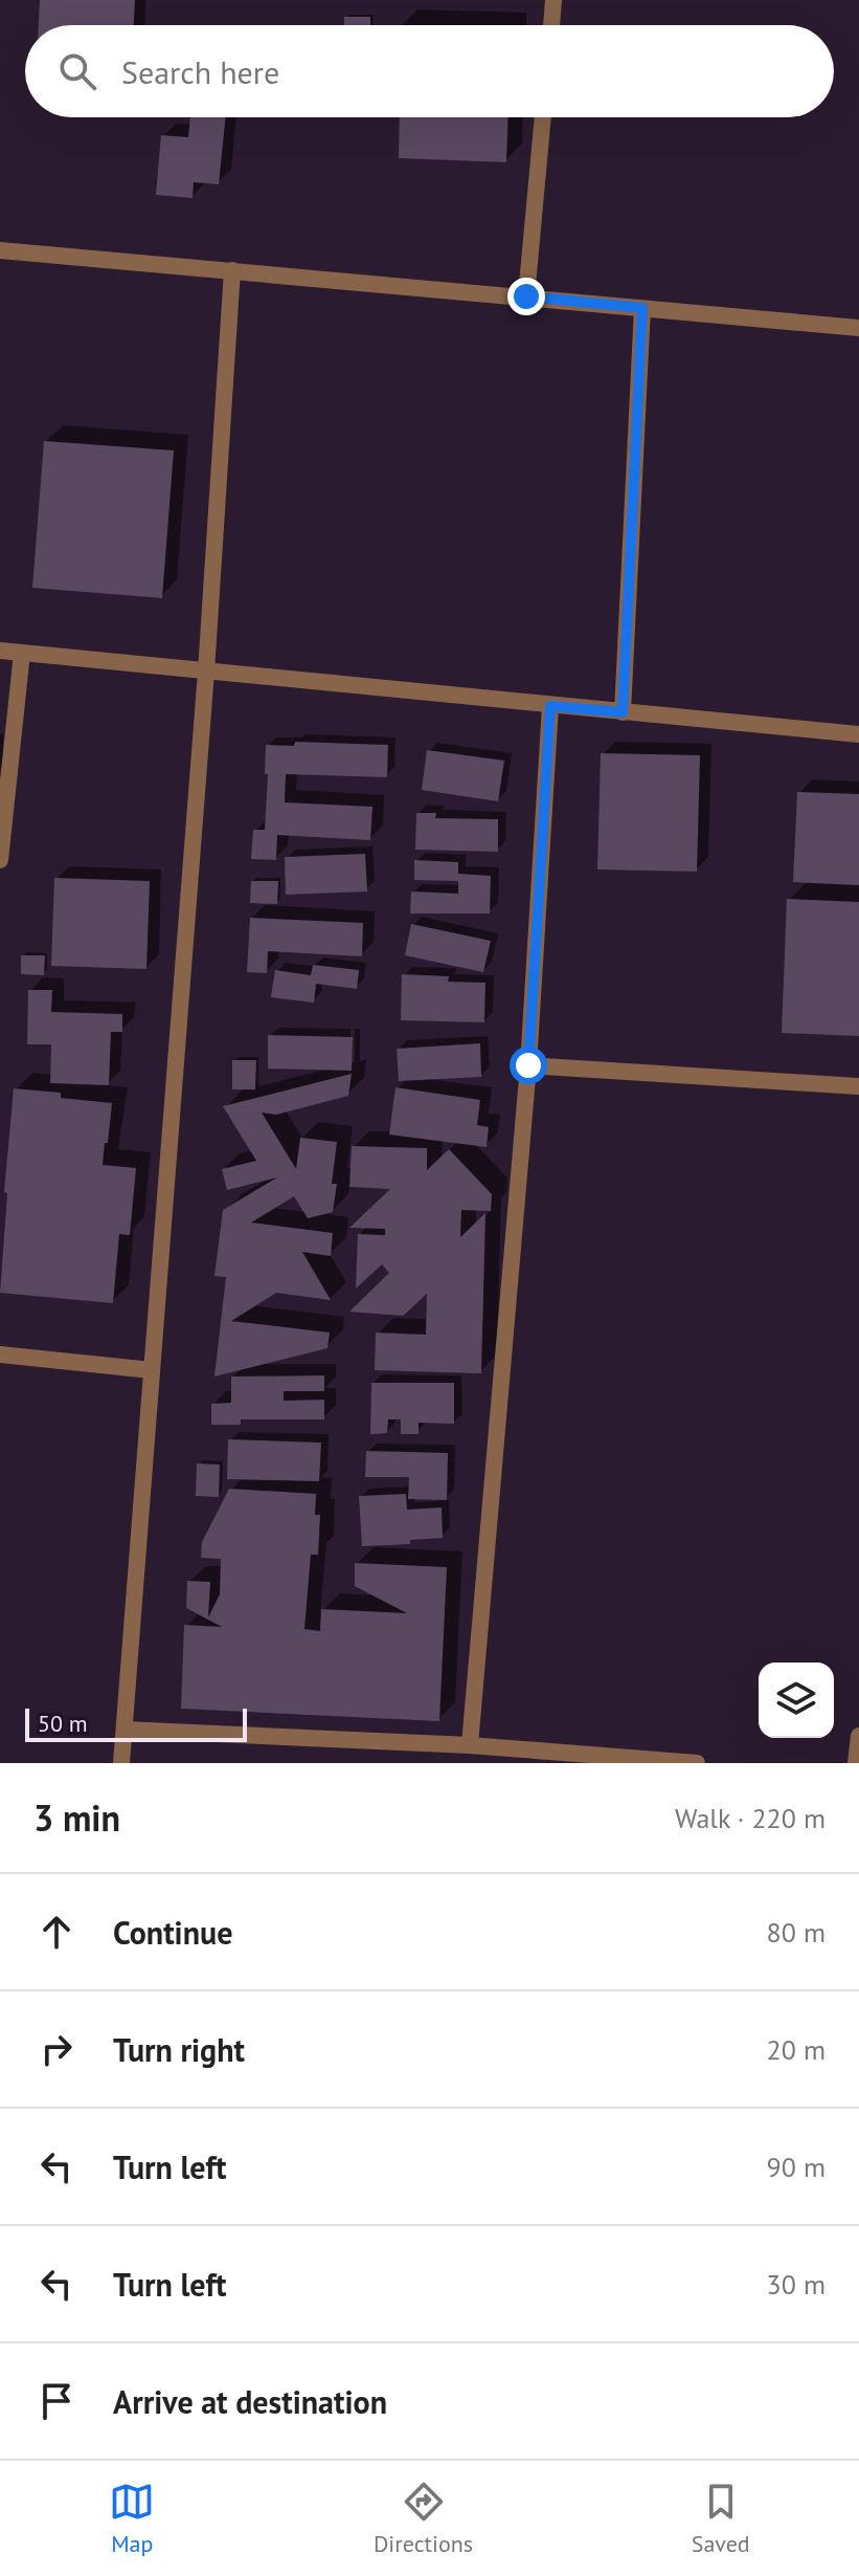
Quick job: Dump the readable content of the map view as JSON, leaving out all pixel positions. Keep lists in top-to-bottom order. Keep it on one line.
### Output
{"scale_bar":"50 m","page":{"search":"Search here","scale":"50 m","heading":["3 min","Walk · 220 m"],"list":[["Continue","80 m"],["Turn right","20 m"],["Turn left","90 m"],["Turn left","30 m"],"Arrive at destination"],"nav":["Map","Directions","Saved"]}}
